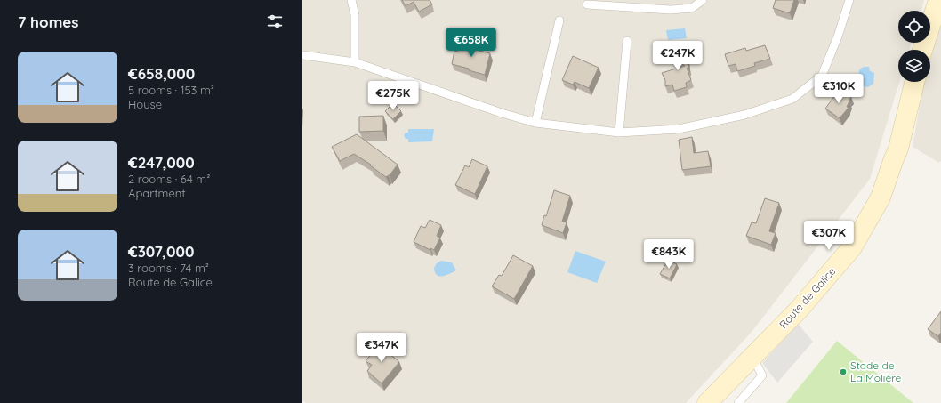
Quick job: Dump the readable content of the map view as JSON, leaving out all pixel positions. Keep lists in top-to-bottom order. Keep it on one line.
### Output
{"streets":{"main road":["Route de Galice"]},"places":["Stade de La Molière"],"page":{"heading":"7 homes","price":["€658K","€247K","€310K","€275K","€307K","€843K","€347K"],"list":[{"name":"€658,000","note":"5 rooms · 153 m² · House"},{"name":"€247,000","note":"2 rooms · 64 m² · Apartment"},{"name":"€307,000","note":"3 rooms · 74 m² · Route de Galice"}]}}
